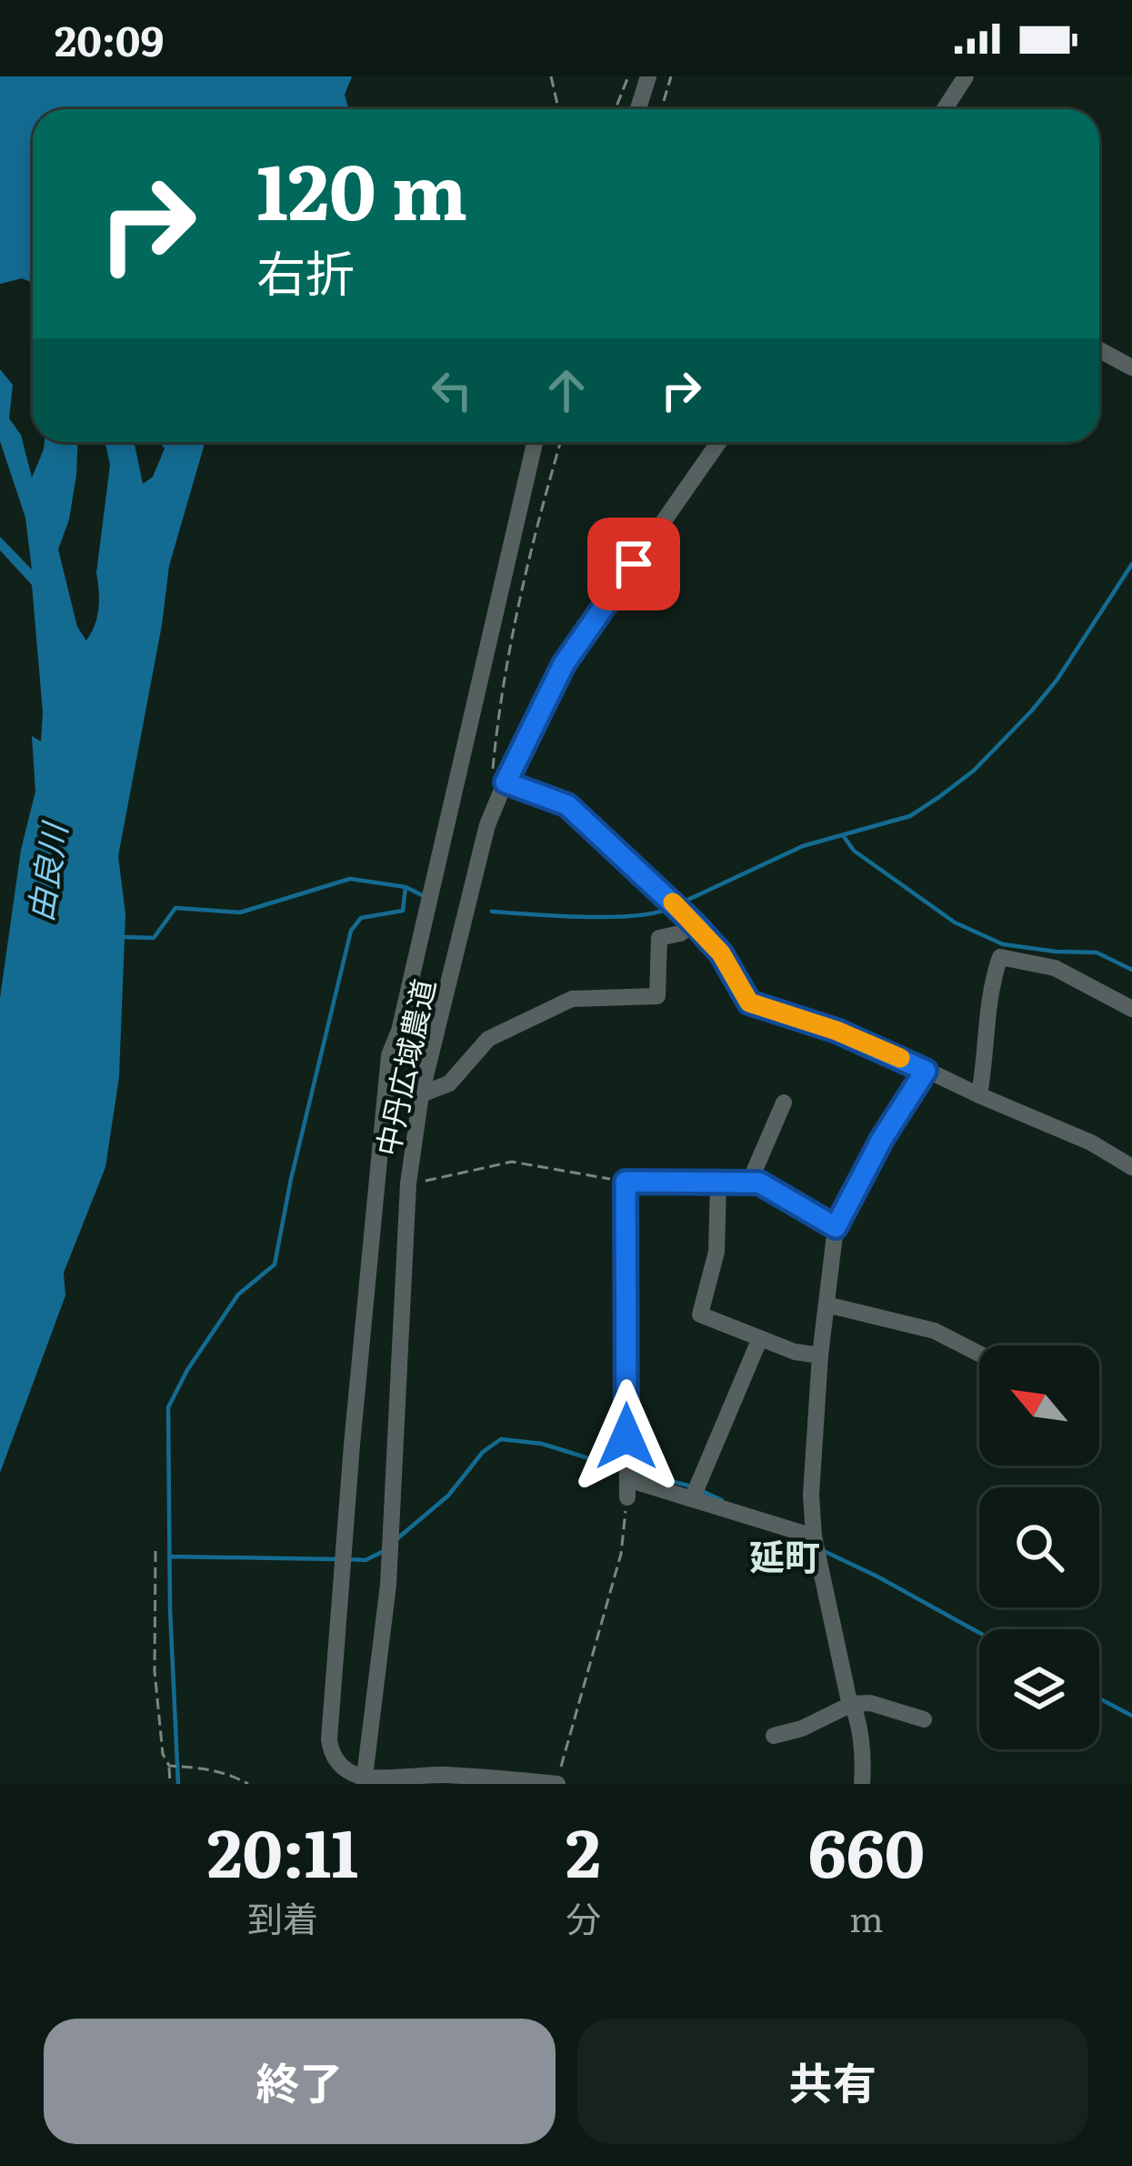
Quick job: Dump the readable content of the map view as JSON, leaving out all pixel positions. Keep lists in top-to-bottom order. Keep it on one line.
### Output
{"streets":{"street":["中丹広域農道"]},"districts":["延町"],"water":["由良川"],"north":"top left","page":{"status":"20:09","turn":["120 m","右折"],"eta":["20:11","到着","2","分","660","m"],"buttons":["終了","共有"]}}
